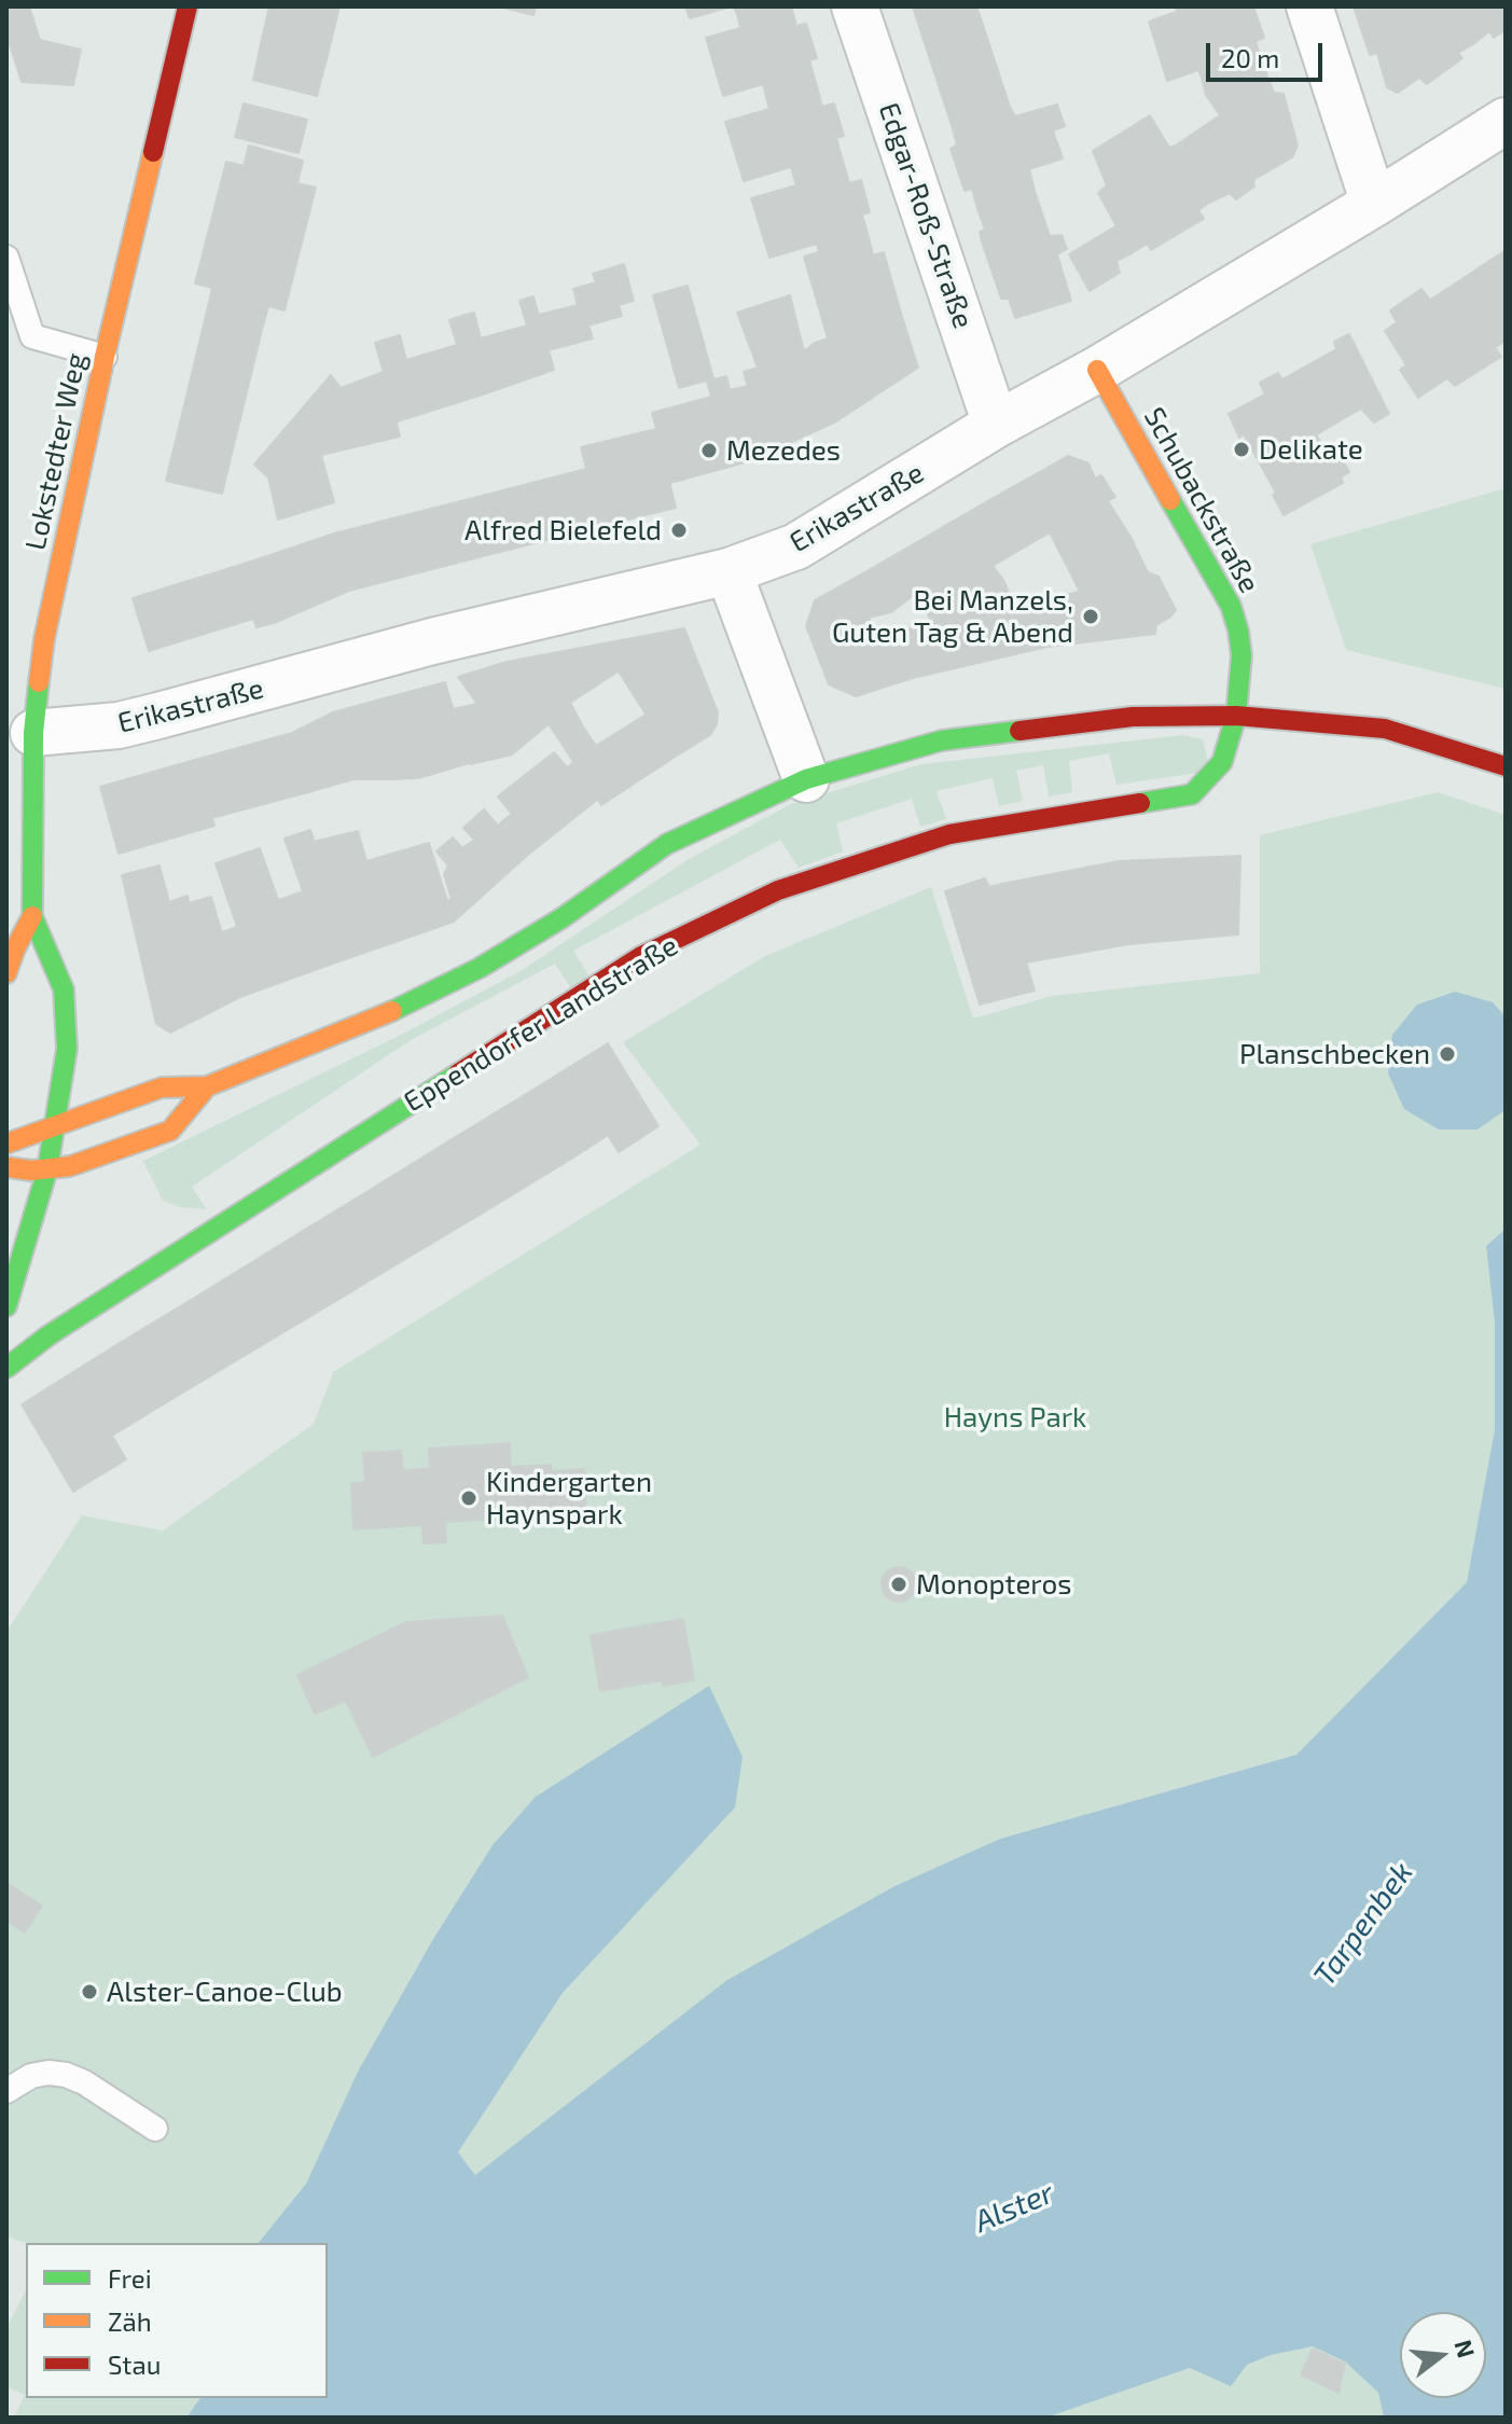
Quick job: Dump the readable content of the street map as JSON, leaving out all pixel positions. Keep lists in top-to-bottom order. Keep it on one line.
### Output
{"streets":{"street":["Edgar-Roß-Straße","Lokstedter Weg","Schubackstraße","Erikastraße","Eppendorfer Landstraße"]},"crossings":[["Edgar-Roß-Straße","Erikastraße"],["Lokstedter Weg","Erikastraße"],["Schubackstraße","Erikastraße"],["Schubackstraße","Eppendorfer Landstraße"]],"water":["Tarpenbek","Alster"],"parks":["Hayns Park"],"places":["Delikate","Mezedes","Alfred Bielefeld","Bei Manzels, Guten Tag & Abend","Planschbecken","Kindergarten Haynspark","Monopteros","Alster-Canoe-Club"],"legend":["Frei","Zäh","Stau"],"scale_bar":"20 m","north":"right"}
